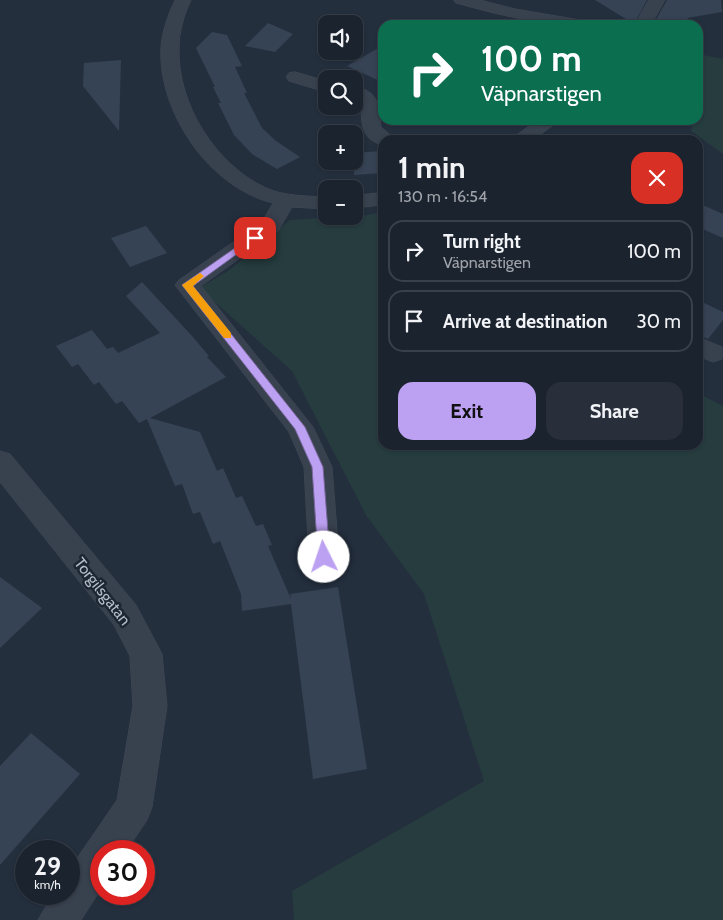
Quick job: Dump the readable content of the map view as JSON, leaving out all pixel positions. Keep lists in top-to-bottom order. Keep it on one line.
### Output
{"streets":{"street":["Torgilsgatan"]},"page":{"map_buttons":["+","−"],"turn":["100 m","Väpnarstigen"],"heading":["1 min","130 m · 16:54"],"list":[{"name":"Turn right","note":"Väpnarstigen","value":"100 m"},{"name":"Arrive at destination","value":"30 m"}],"buttons":["Exit","Share"],"speed":"29 km/h","limit":"30"}}
